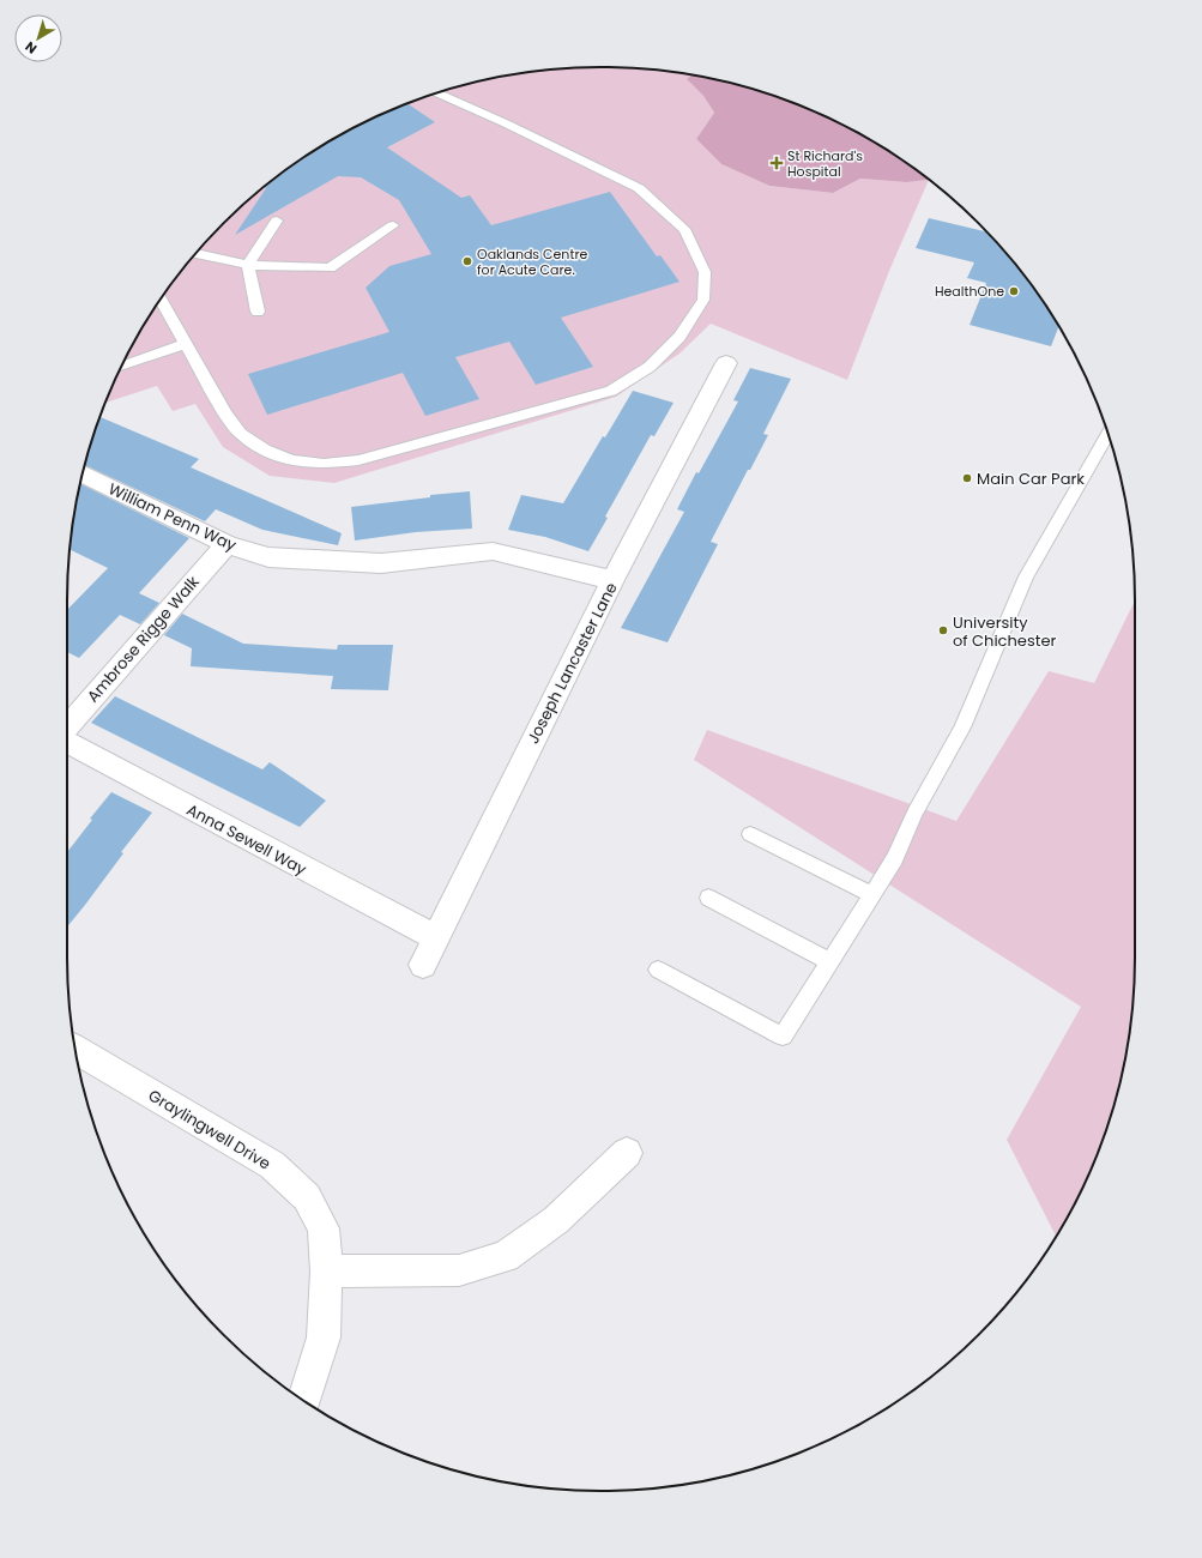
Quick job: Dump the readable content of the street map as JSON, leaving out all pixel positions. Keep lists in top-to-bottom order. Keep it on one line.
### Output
{"streets":{"street":["William Penn Way","Ambrose Rigge Walk","Joseph Lancaster Lane","Anna Sewell Way","Graylingwell Drive"]},"crossings":[["William Penn Way","Ambrose Rigge Walk"],["William Penn Way","Joseph Lancaster Lane"],["Joseph Lancaster Lane","Anna Sewell Way"]],"places":{"health":["St Richard's Hospital"],"other":["Oaklands Centre for Acute Care.","HealthOne","Main Car Park","University of Chichester"]},"north":"bottom left"}
